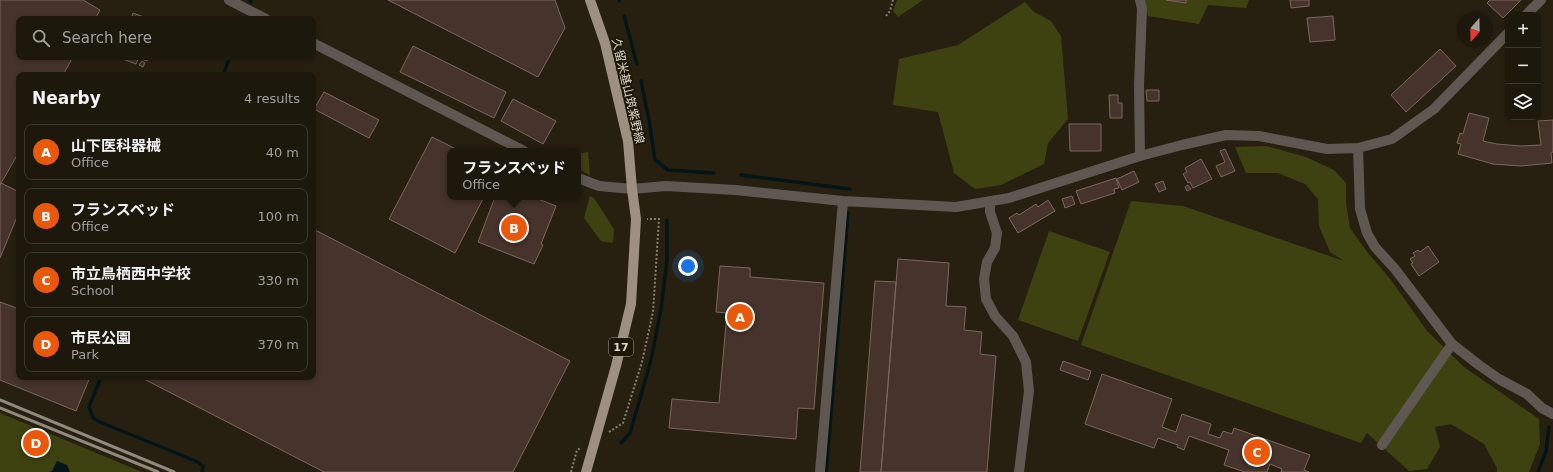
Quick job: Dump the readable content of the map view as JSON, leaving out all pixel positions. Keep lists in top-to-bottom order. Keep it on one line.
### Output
{"streets":{"main road":["久留米基山筑紫野線","17"]},"north":"bottom","page":{"map_buttons":["+","−"],"search":"Search here","heading":["Nearby","4 results"],"list":[{"mark":"A","name":"山下医科器械","note":"Office","value":"40 m"},{"mark":"B","name":"フランスベッド","note":"Office","value":"100 m"},{"mark":"C","name":"市立鳥栖西中学校","note":"School","value":"330 m"},{"mark":"D","name":"市民公園","note":"Park","value":"370 m"}],"popup":["フランスベッド","Office"],"pins":["B","A","D","C"]}}
